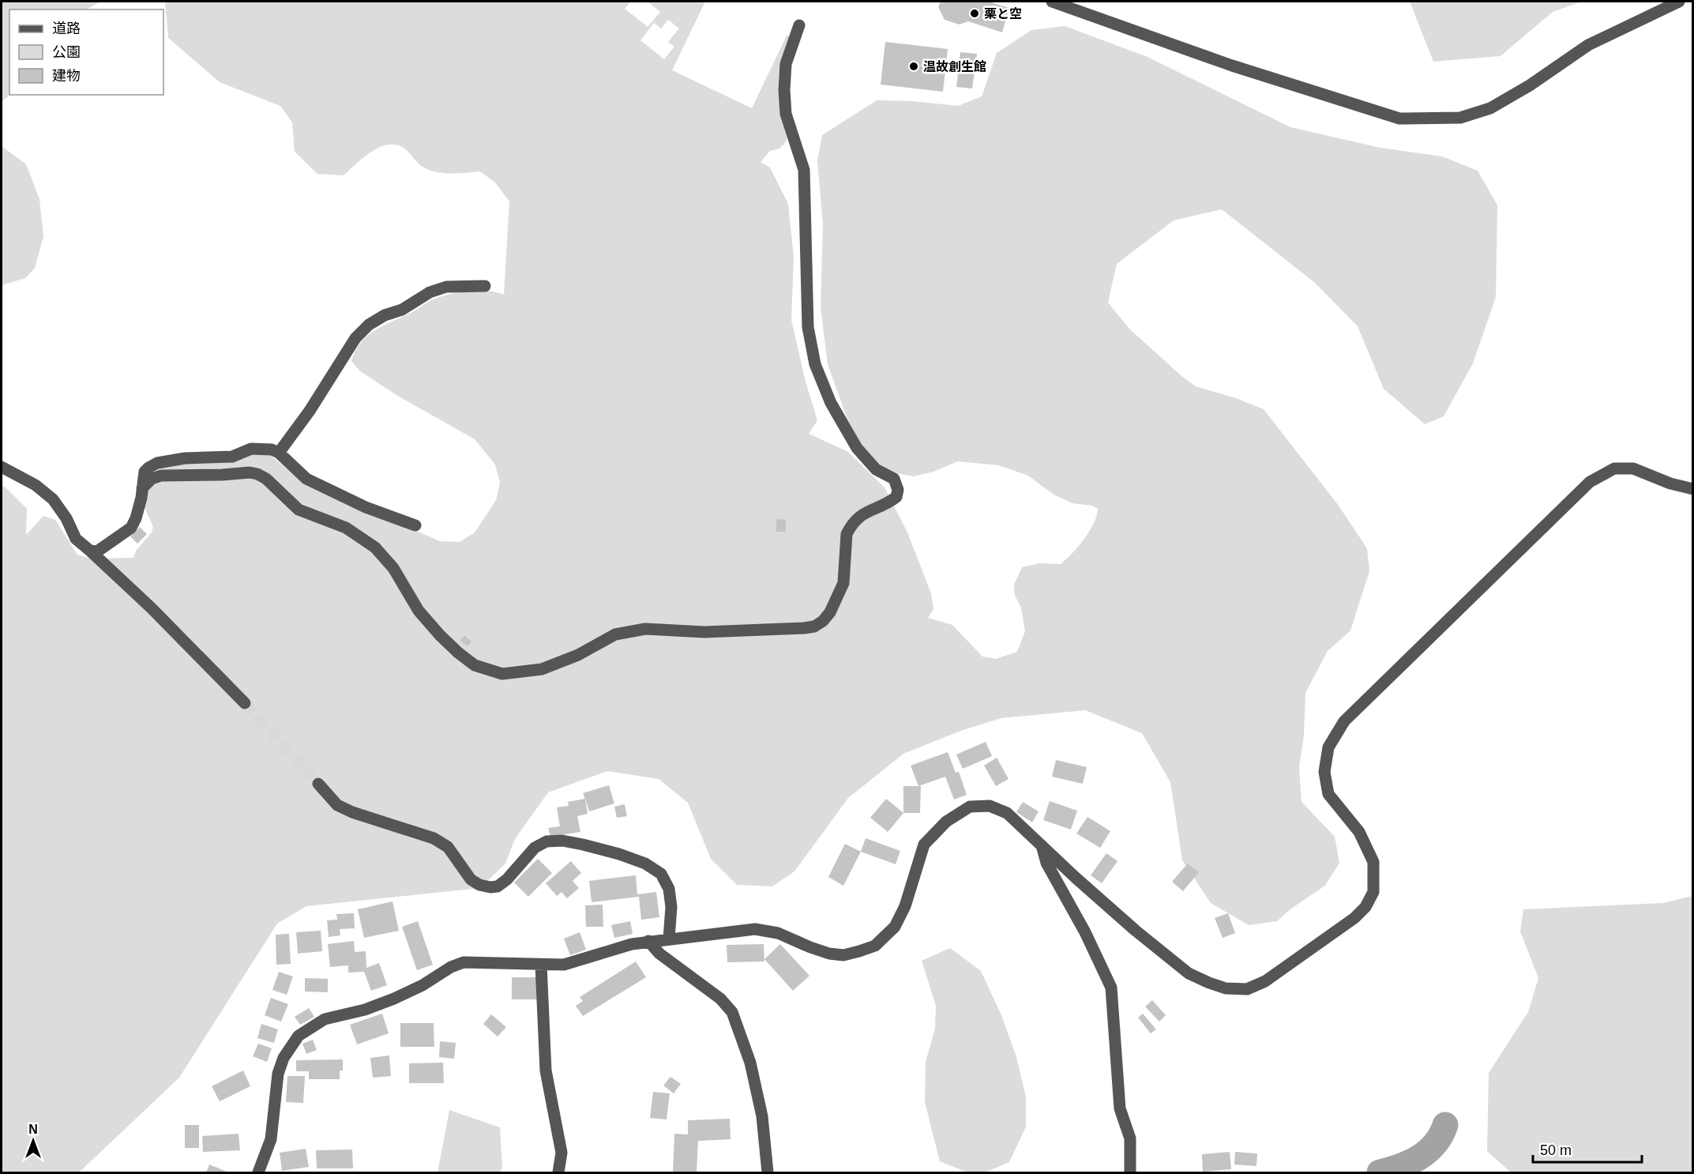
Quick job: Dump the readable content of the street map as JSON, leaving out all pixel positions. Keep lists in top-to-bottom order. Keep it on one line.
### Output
{"places":["栗と空","温故創生館"],"legend":["道路","公園","建物"],"scale_bar":"50 m","north":"top"}
